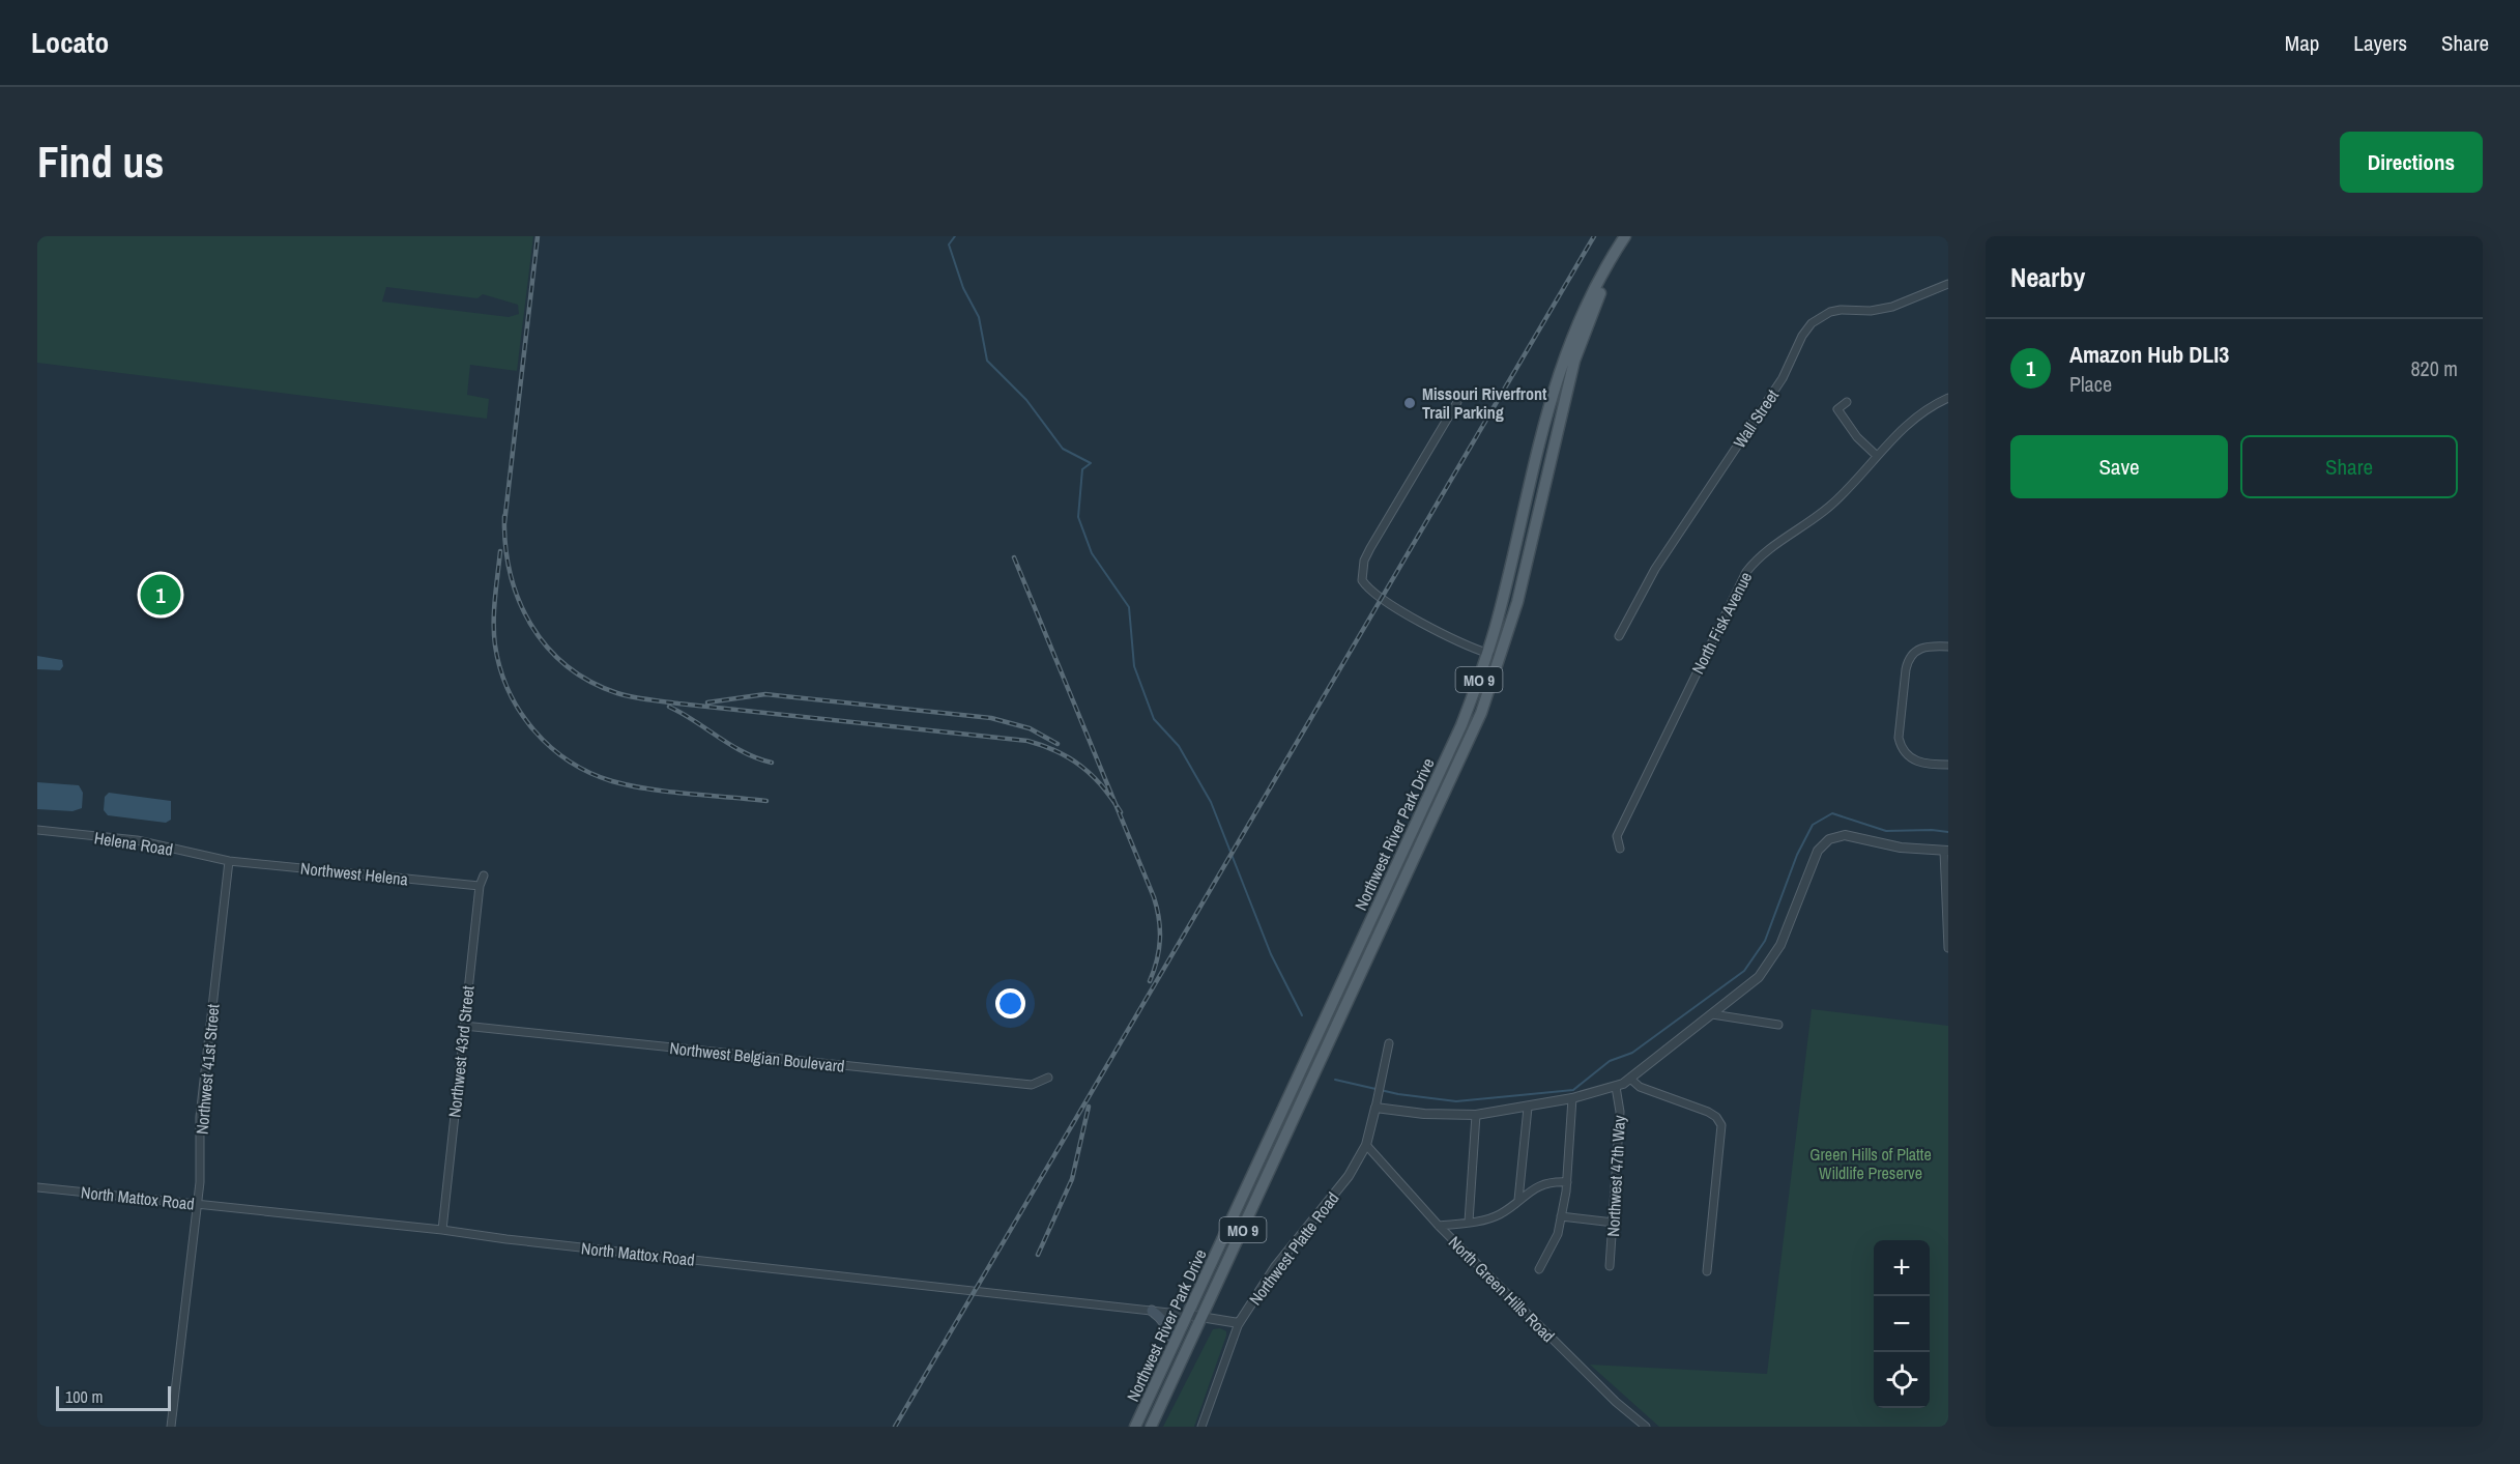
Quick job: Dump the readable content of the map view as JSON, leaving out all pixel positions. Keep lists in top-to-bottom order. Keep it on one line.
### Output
{"streets":{"main road":["MO 9","Northwest River Park Drive"],"street":["Wall Street","North Fisk Avenue","Helena Road","Northwest Helena","Northwest 43rd Street","Northwest Belgian Boulevard","Northwest 41st Street","Northwest 47th Way","North Mattox Road","Northwest Platte Road","North Green Hills Road"]},"crossings":[["Northwest River Park Drive","North Mattox Road"],["Helena Road","Northwest Helena"],["Helena Road","Northwest 41st Street"],["Northwest Helena","Northwest 43rd Street"],["Northwest Helena","Northwest 41st Street"],["Northwest 43rd Street","Northwest Belgian Boulevard"],["Northwest 43rd Street","North Mattox Road"],["Northwest 41st Street","North Mattox Road"],["North Mattox Road","Northwest Platte Road"],["Northwest Platte Road","North Green Hills Road"]],"parks":["Green Hills of Platte Wildlife Preserve"],"places":["Missouri Riverfront Trail Parking"],"scale_bar":"100 m","page":{"header":"Locato","nav":["Map","Layers","Share"],"buttons":["Directions",["Save","Share"]],"title":"Find us","heading":"Nearby","list":[{"mark":"1","name":"Amazon Hub DLI3","note":"Place","value":"820 m"}],"pins":"1","map_buttons":["+","−"],"scale":"100 m"}}
